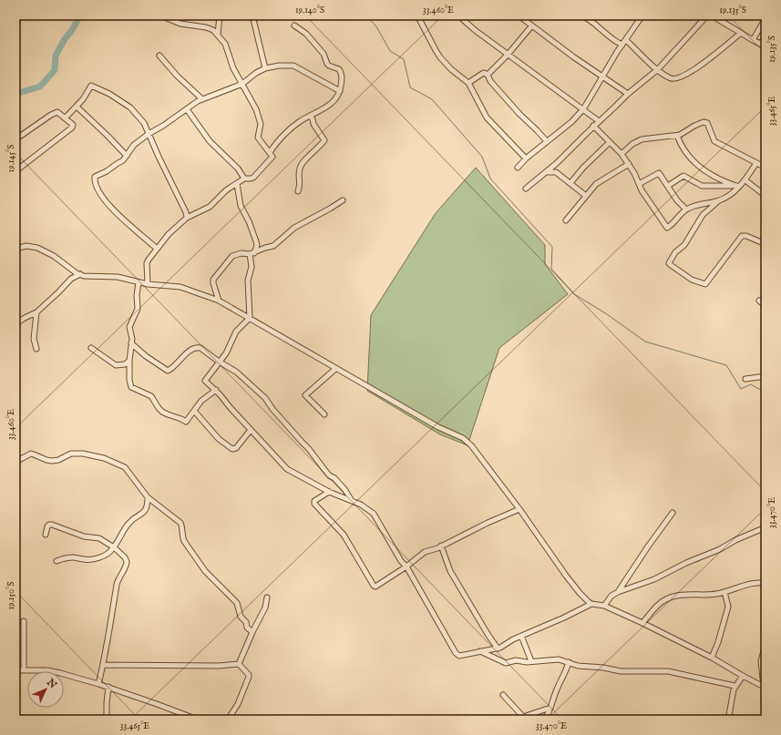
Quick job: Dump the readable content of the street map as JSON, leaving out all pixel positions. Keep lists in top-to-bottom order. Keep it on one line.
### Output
{"north":"top right","coordinates":["19.140°S","33.460°E","19.135°S","33.465°E","19.145°S","33.470°E","19.150°S"]}
